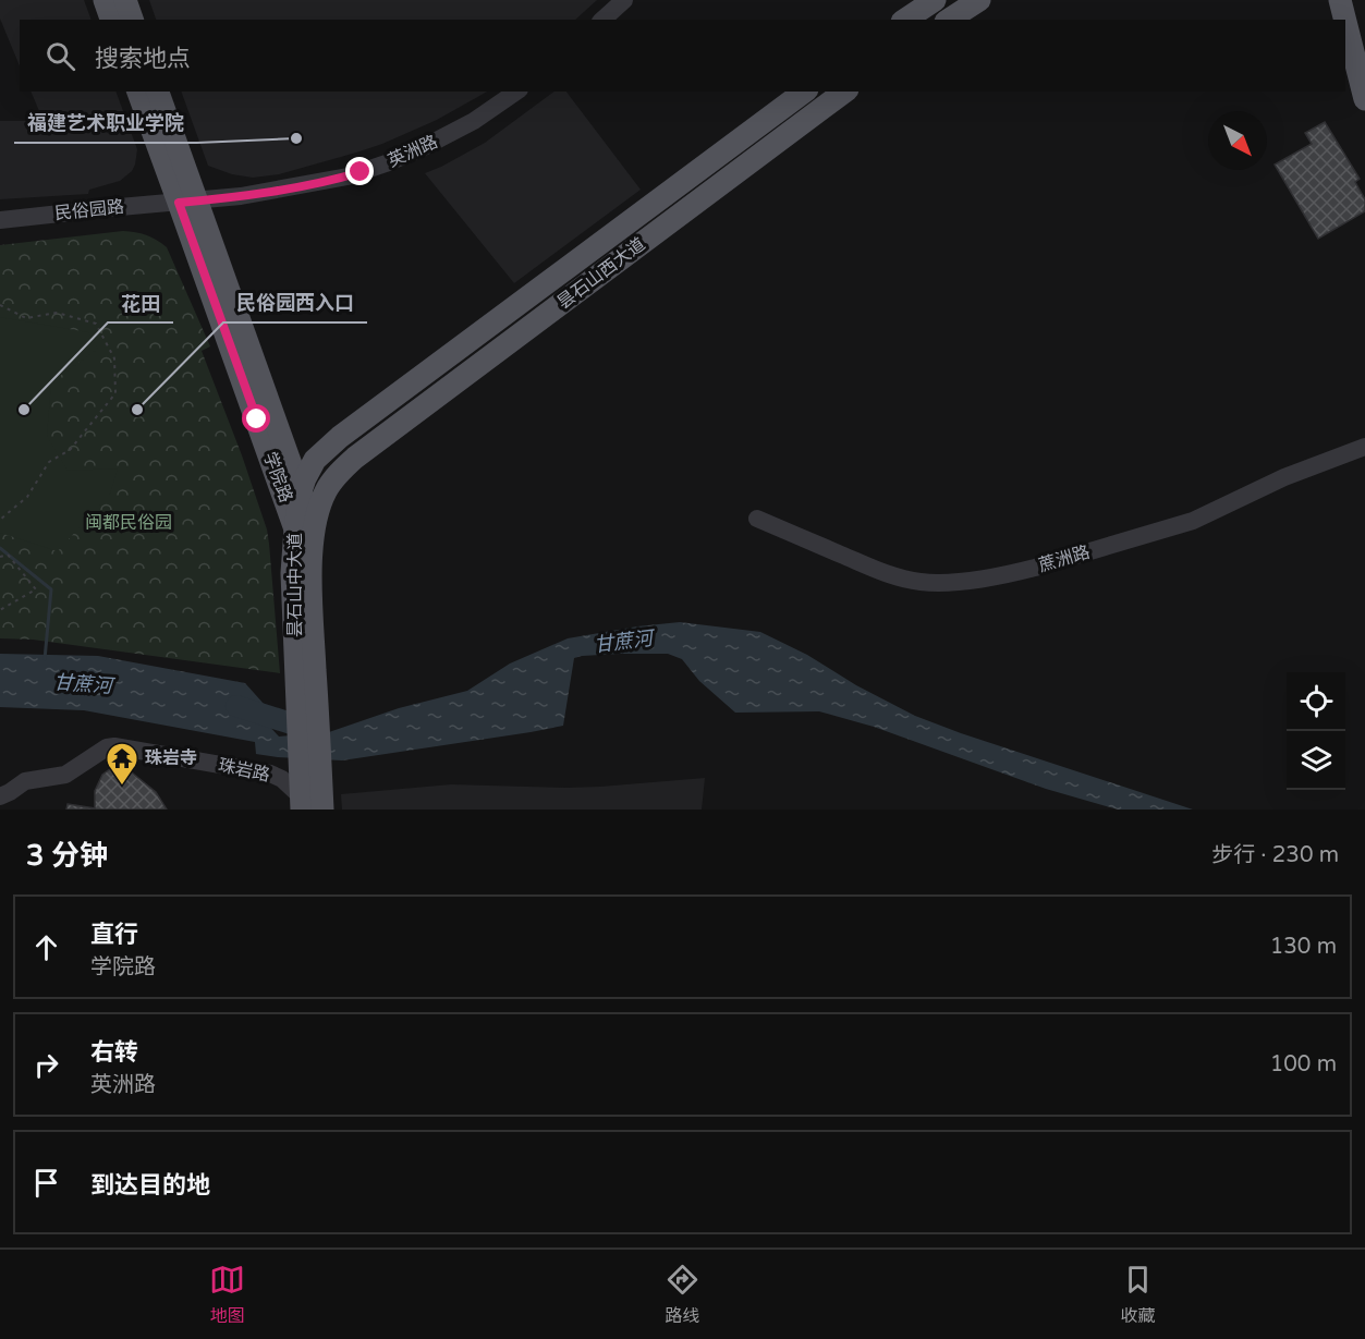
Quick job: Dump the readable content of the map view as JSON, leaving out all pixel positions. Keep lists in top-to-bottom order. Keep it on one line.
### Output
{"streets":{"main road":["昙石山西大道","学院路","昙石山中大道"],"street":["英洲路","民俗园路","蔗洲路","珠岩路"]},"crossings":[["英洲路","民俗园路"],["英洲路","学院路"],["民俗园路","学院路"],["昙石山西大道","昙石山中大道"],["学院路","昙石山中大道"]],"water":["甘蔗河"],"parks":["闽都民俗园"],"places":{"other":["福建艺术职业学院","花田","民俗园西入口"],"temple":["珠岩寺"]},"north":"bottom right","page":{"search":"搜索地点","heading":["3 分钟","步行 · 230 m"],"list":[["直行","学院路","130 m"],["右转","英洲路","100 m"],"到达目的地"],"nav":["地图","路线","收藏"]}}
